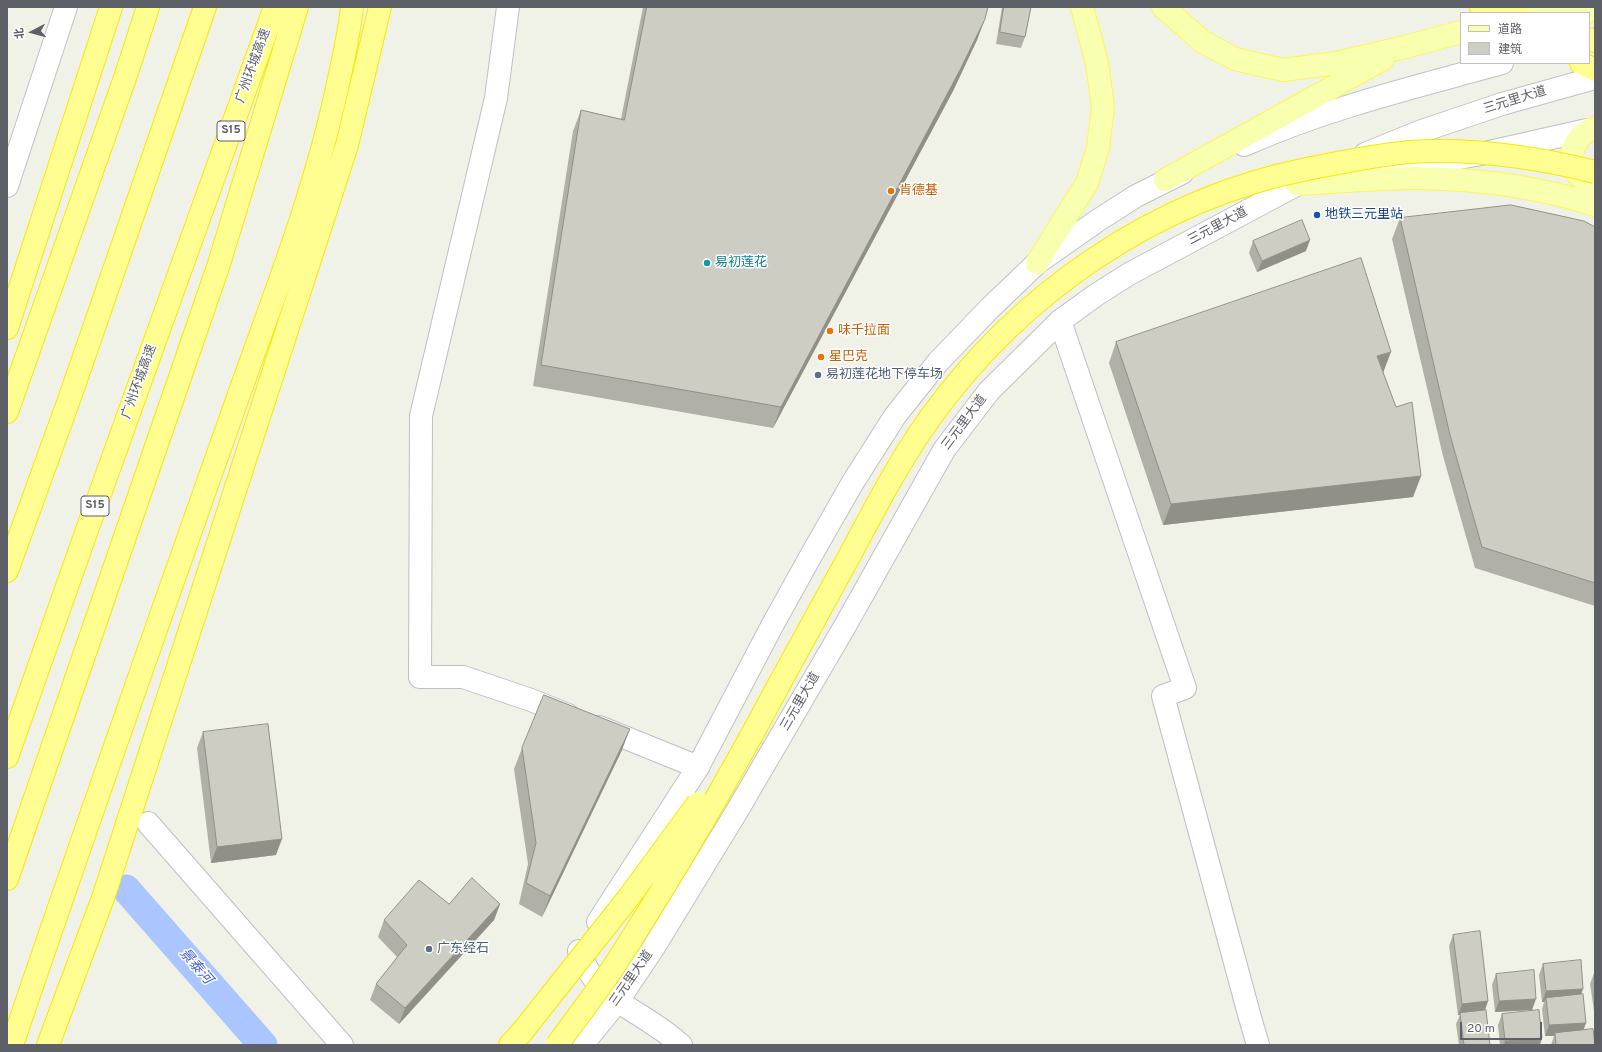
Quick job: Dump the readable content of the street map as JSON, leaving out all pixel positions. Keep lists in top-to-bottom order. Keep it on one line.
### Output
{"streets":{"highway":["广州环城高速","S15"],"main road":["三元里大道"]},"water":["景泰河"],"places":["肯德基","地铁三元里站","易初莲花","味千拉面","星巴克","易初莲花地下停车场","广东经石"],"legend":["道路","建筑"],"scale_bar":"20 m","north":"left"}
